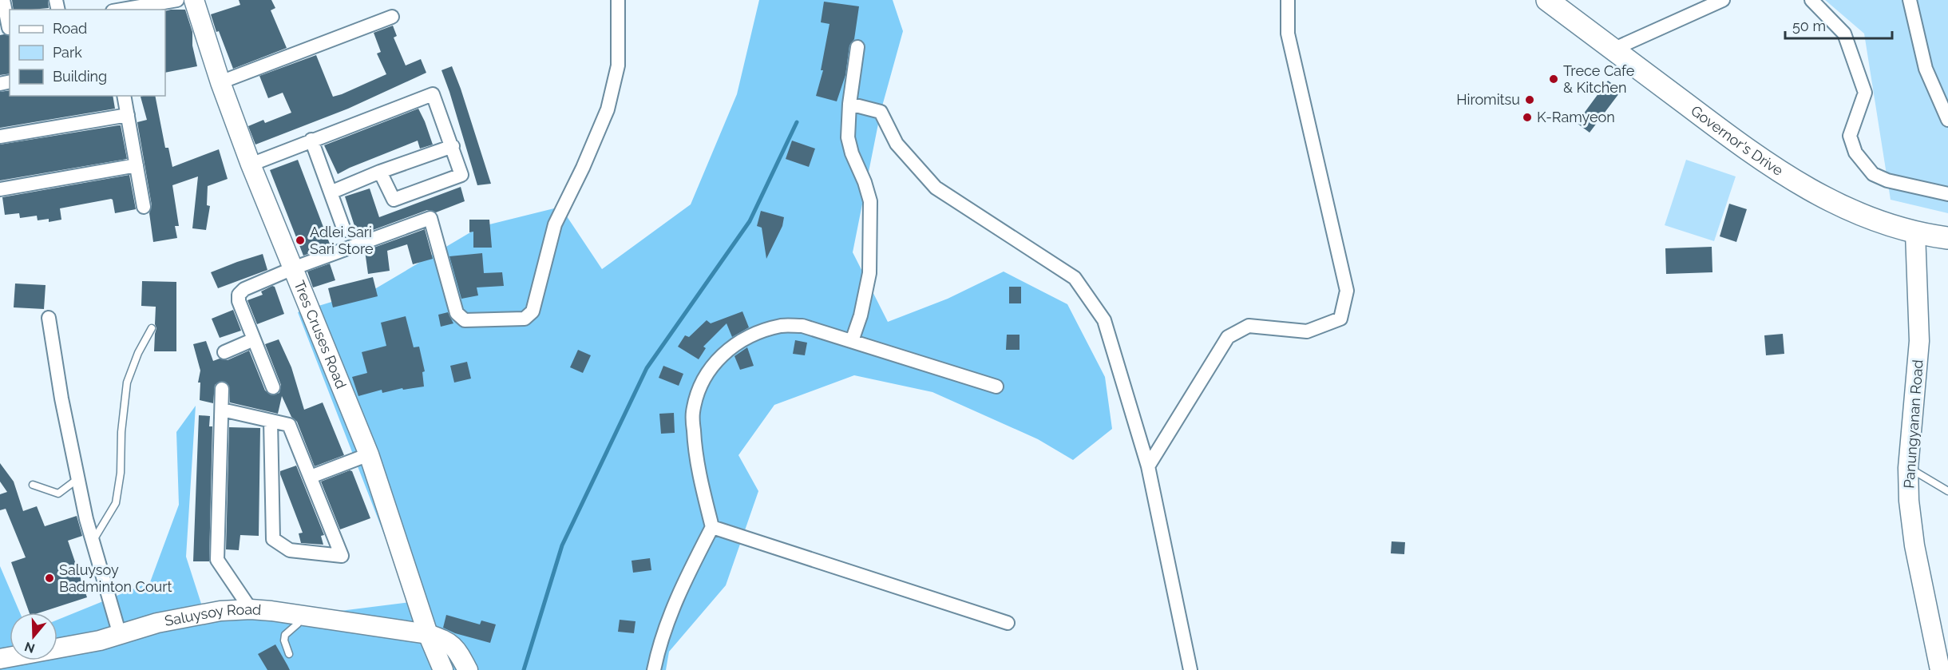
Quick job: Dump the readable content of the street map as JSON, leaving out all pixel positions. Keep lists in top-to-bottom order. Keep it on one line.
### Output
{"streets":{"main road":["Governor's Drive","Tres Cruses Road","Panungyanan Road","Saluysoy Road"]},"crossings":[["Governor's Drive","Panungyanan Road"],["Tres Cruses Road","Saluysoy Road"]],"places":["Trece Cafe & Kitchen","Hiromitsu","K-Ramyeon","Adlei Sari Sari Store","Saluysoy Badminton Court"],"legend":["Road","Park","Building"],"scale_bar":"50 m","north":"bottom"}
